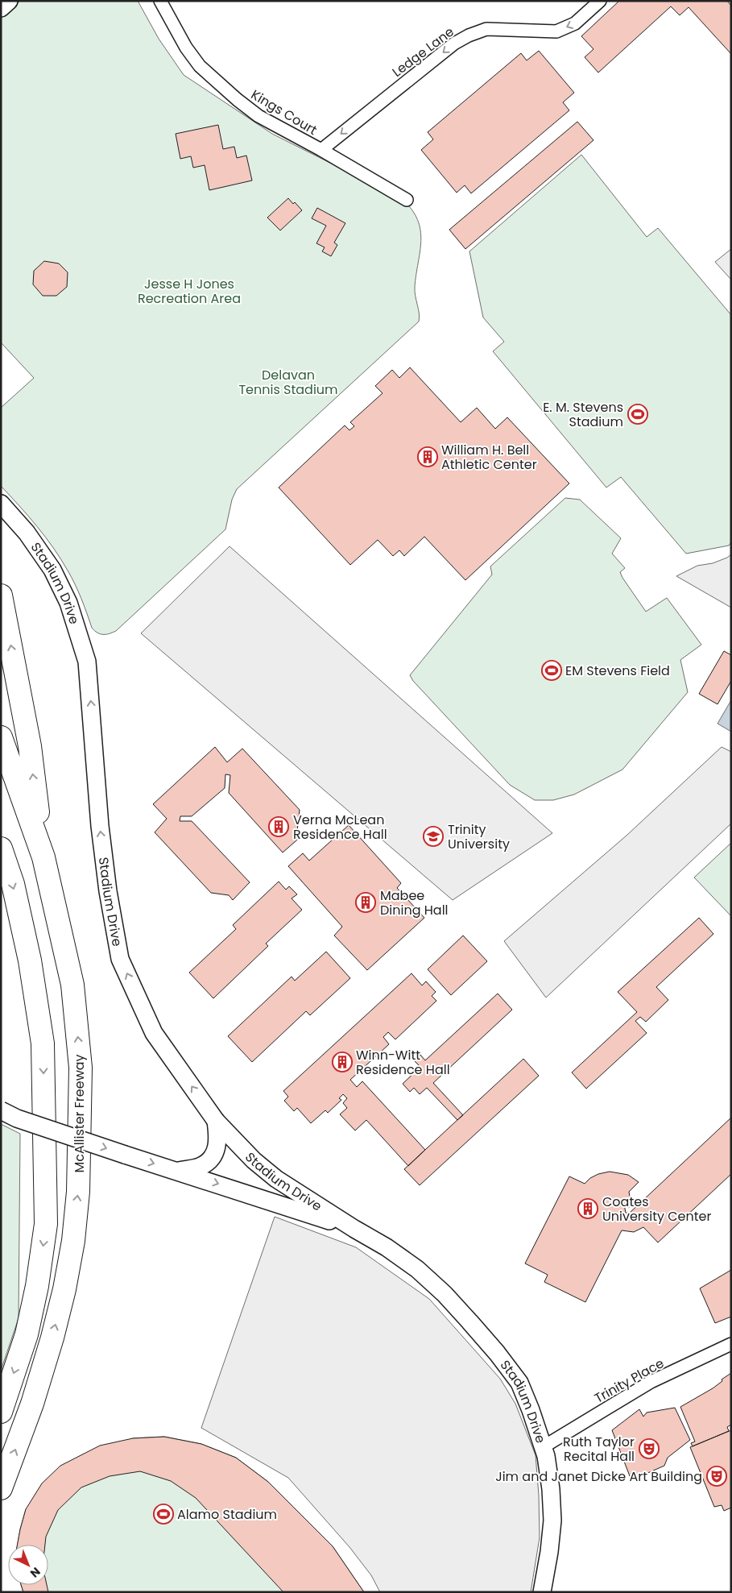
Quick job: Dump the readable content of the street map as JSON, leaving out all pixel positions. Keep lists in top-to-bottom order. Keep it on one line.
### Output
{"streets":{"highway":["McAllister Freeway"],"main road":["Stadium Drive"],"street":["Ledge Lane","Kings Court","Trinity Place"]},"crossings":[["Ledge Lane","Kings Court"],["Stadium Drive","Trinity Place"]],"one_way":["Ledge Lane"],"parks":["Jesse H Jones Recreation Area","Delavan Tennis Stadium"],"places":{"sports":["E. M. Stevens Stadium","EM Stevens Field","Alamo Stadium"],"building":["William H. Bell Athletic Center","Verna McLean Residence Hall","Mabee Dining Hall","Winn-Witt Residence Hall","Coates University Center"],"school or university":["Trinity University"],"theatre":["Ruth Taylor Recital Hall","Jim and Janet Dicke Art Building"]},"north":"bottom right"}
